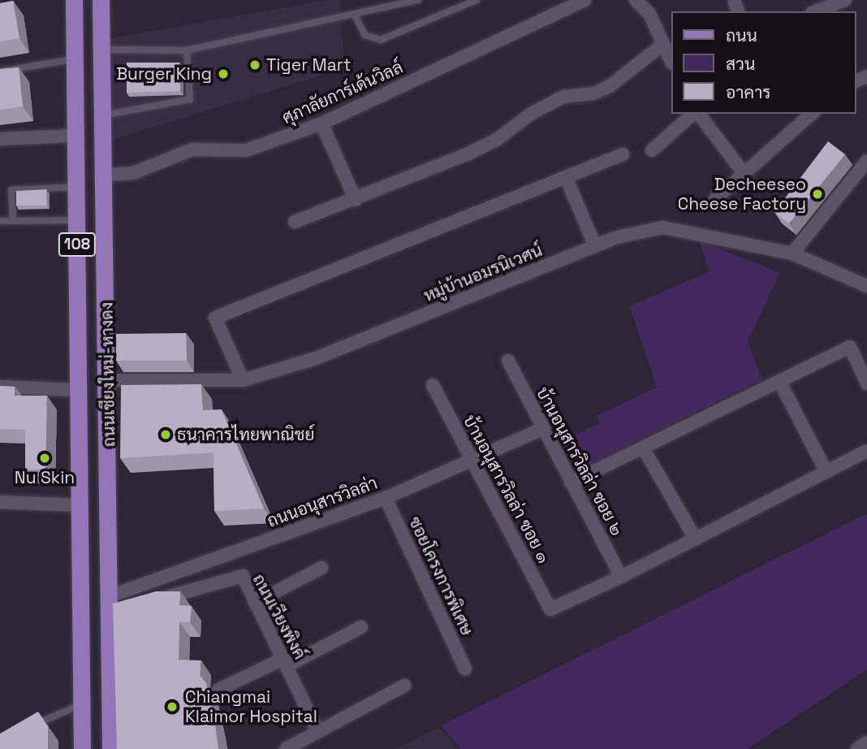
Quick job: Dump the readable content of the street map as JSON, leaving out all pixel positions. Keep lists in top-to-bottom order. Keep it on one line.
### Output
{"streets":{"main road":["108","ถนนเชียงใหม่-หางดง"],"street":["ศุภาลัยการ์เด้นวิลล์","หมู่บ้านอมรนิเวศน์","บ้านอนุสารวิลล่า ซอย ๒","บ้านอนุสารวิลล่า ซอย ๑","ถนนอนุสารวิลล่า","ซอยโครงการพิเศษ","ถนนเวียงพิงค์"]},"crossings":[["ศุภาลัยการ์เด้นวิลล์","ถนนเชียงใหม่-หางดง"],["หมู่บ้านอมรนิเวศน์","ถนนเชียงใหม่-หางดง"],["ถนนเชียงใหม่-หางดง","ถนนอนุสารวิลล่า"],["บ้านอนุสารวิลล่า ซอย ๒","บ้านอนุสารวิลล่า ซอย ๑"],["บ้านอนุสารวิลล่า ซอย ๒","ถนนอนุสารวิลล่า"],["บ้านอนุสารวิลล่า ซอย ๑","ถนนอนุสารวิลล่า"],["ถนนอนุสารวิลล่า","ซอยโครงการพิเศษ"]],"places":["Tiger Mart","Burger King","Decheeseo Cheese Factory","ธนาคารไทยพาณิชย์","Nu Skin","Chiangmai Klaimor Hospital"],"legend":["ถนน","สวน","อาคาร"]}
